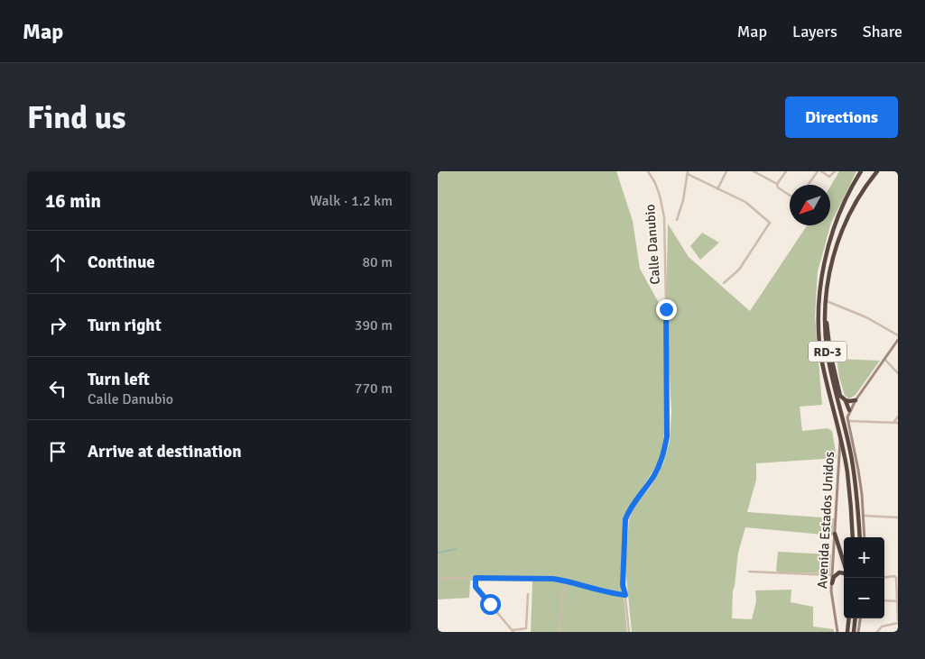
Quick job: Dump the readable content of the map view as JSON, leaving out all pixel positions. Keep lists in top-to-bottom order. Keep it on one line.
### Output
{"streets":{"highway":["RD-3"],"street":["Calle Danubio","Avenida Estados Unidos"]},"crossings":[["RD-3","Avenida Estados Unidos"]],"north":"bottom left","page":{"header":"Map","nav":["Map","Layers","Share"],"buttons":"Directions","title":"Find us","heading":["16 min","Walk · 1.2 km"],"list":[["Continue","80 m"],["Turn right","390 m"],["Turn left","Calle Danubio","770 m"],"Arrive at destination"],"map_buttons":["+","−"]}}
